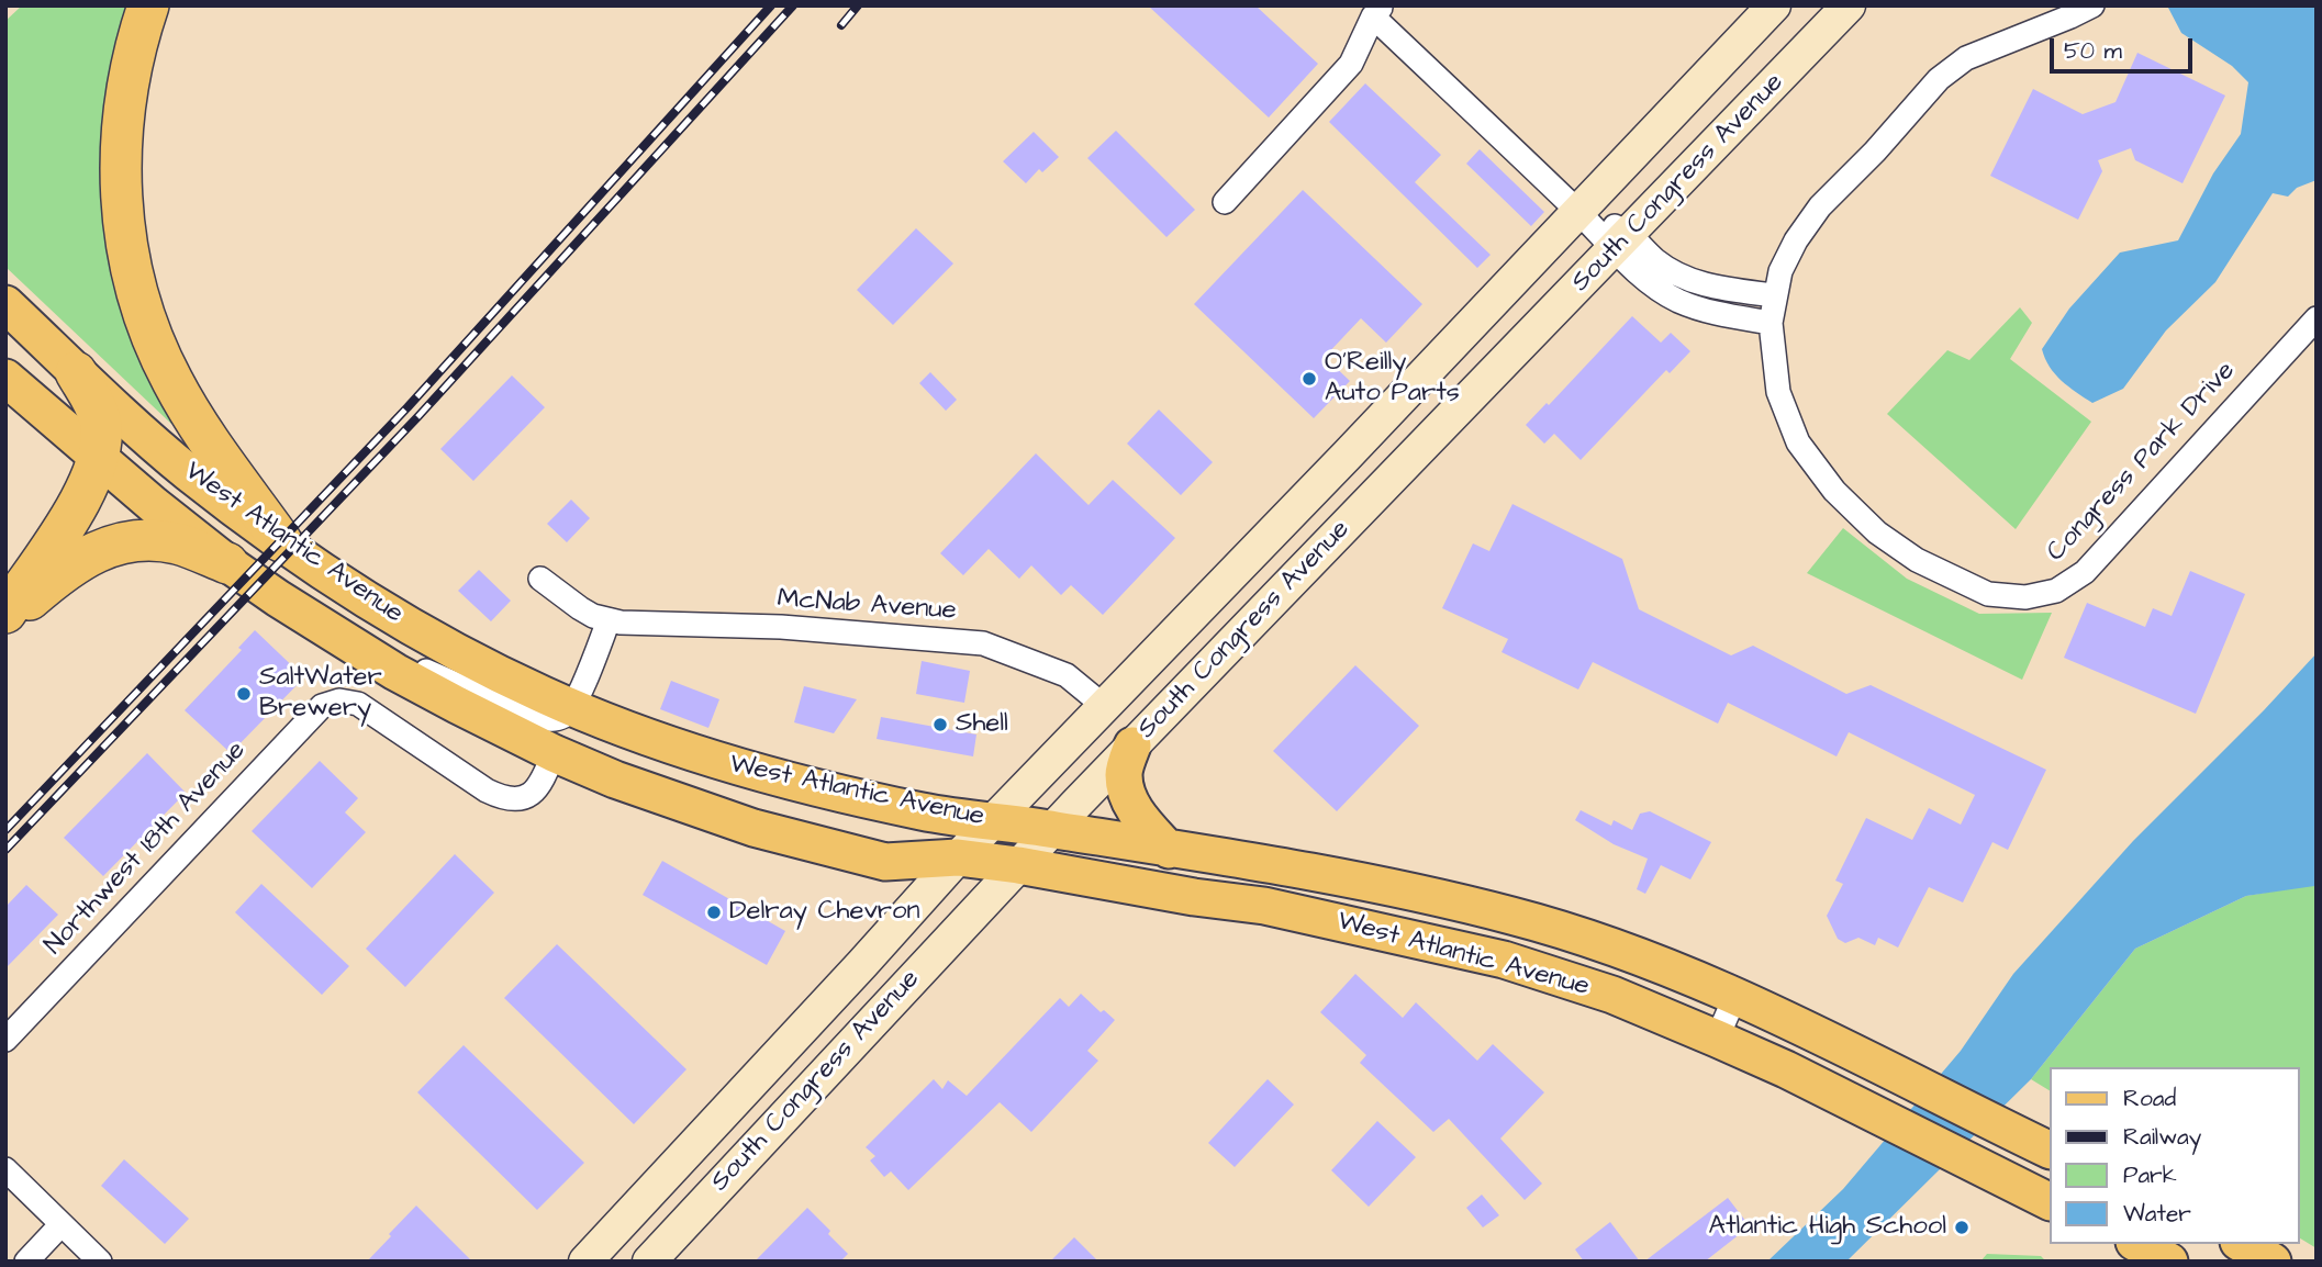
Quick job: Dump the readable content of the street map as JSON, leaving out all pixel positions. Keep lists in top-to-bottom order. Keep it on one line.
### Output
{"streets":{"main road":["South Congress Avenue","West Atlantic Avenue"],"street":["Congress Park Drive","McNab Avenue","Northwest 18th Avenue"]},"crossings":[["South Congress Avenue","West Atlantic Avenue"],["South Congress Avenue","McNab Avenue"],["West Atlantic Avenue","Northwest 18th Avenue"]],"places":["O'Reilly Auto Parts","SaltWater Brewery","Shell","Delray Chevron","Atlantic High School"],"legend":["Road","Railway","Park","Water"],"scale_bar":"50 m"}
